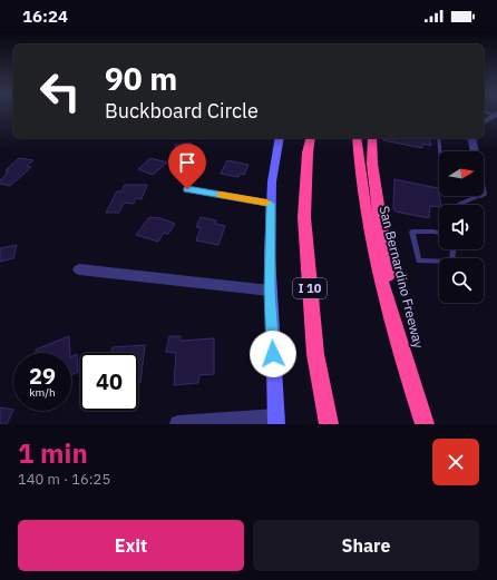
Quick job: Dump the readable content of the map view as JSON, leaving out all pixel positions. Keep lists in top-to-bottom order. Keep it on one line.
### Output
{"streets":{"highway":["San Bernardino Freeway","I 10"]},"north":"right","page":{"status":"16:24","turn":["90 m","Buckboard Circle"],"speed":"29 km/h","limit":"40","heading":["1 min","140 m · 16:25"],"buttons":["Exit","Share"]}}
